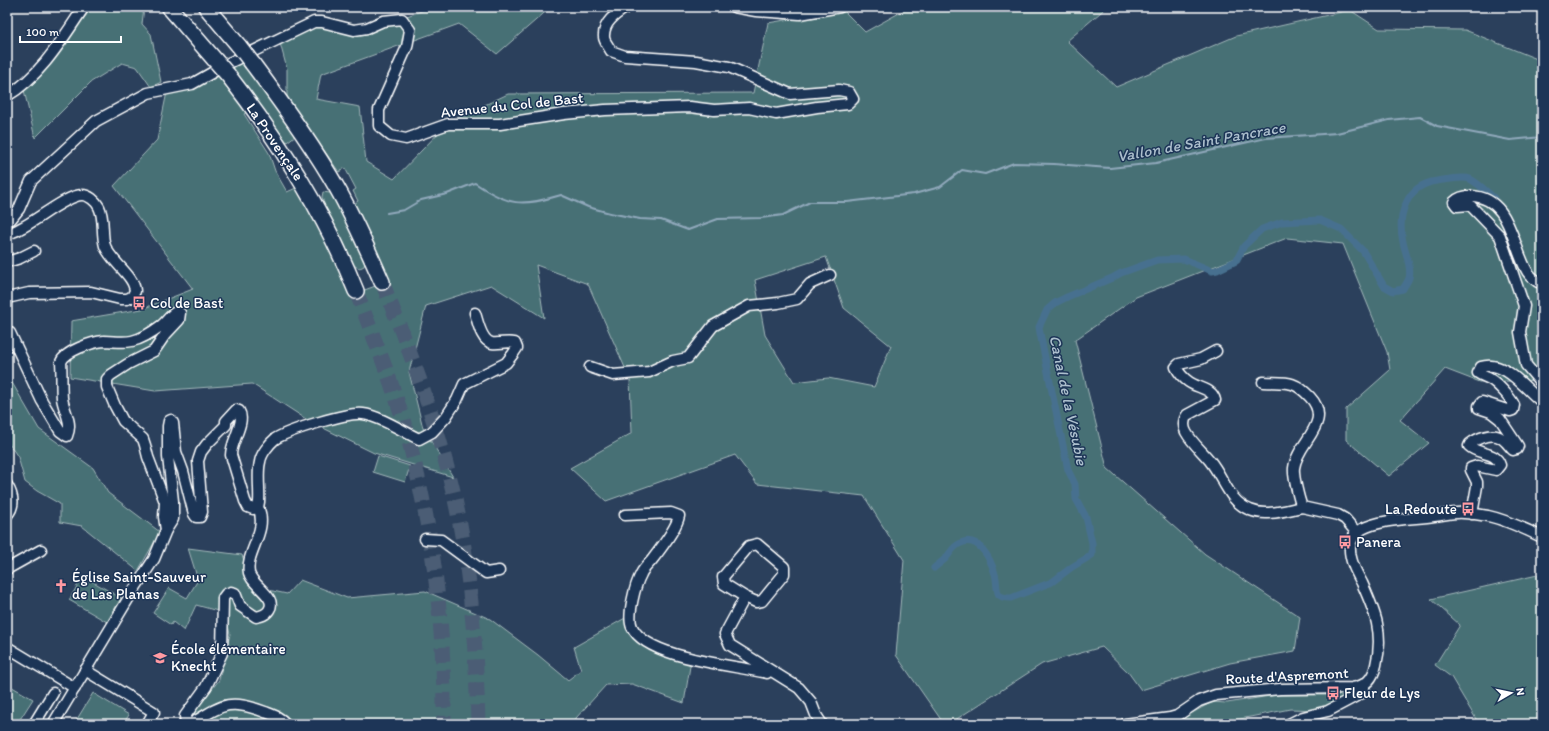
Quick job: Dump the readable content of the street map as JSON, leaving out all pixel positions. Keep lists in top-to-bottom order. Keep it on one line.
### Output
{"streets":{"highway":["La Provençale"],"street":["Avenue du Col de Bast","Route d'Aspremont"]},"water":["Vallon de Saint Pancrace","Canal de la Vésubie"],"places":{"bus stop":["Col de Bast","La Redoute","Panera","Fleur de Lys"],"church":["Église Saint-Sauveur de Las Planas"],"school or university":["École élémentaire Knecht"]},"scale_bar":"100 m","north":"right"}
